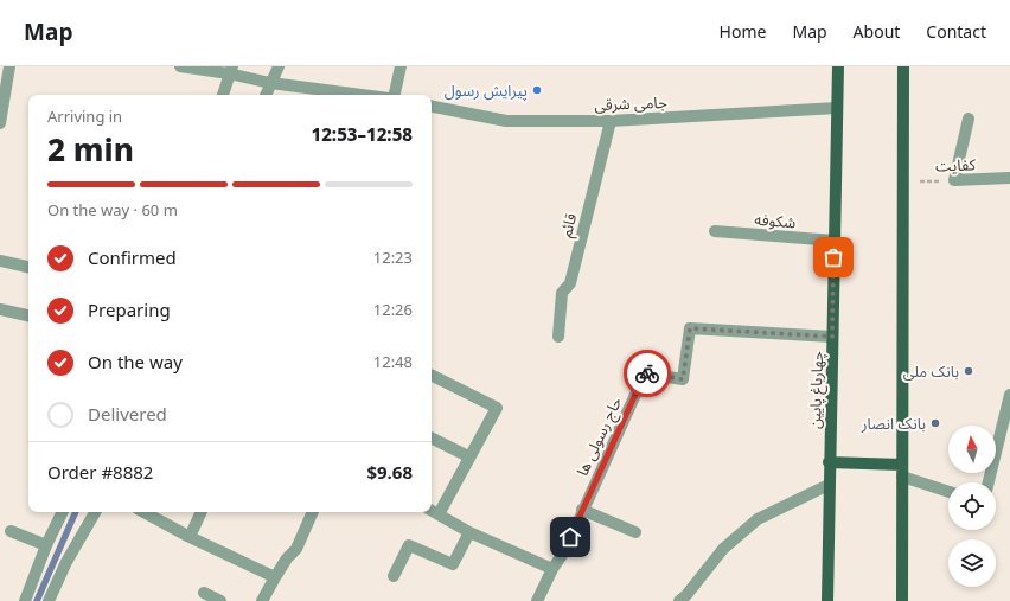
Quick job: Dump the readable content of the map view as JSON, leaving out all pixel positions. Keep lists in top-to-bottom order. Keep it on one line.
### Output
{"streets":{"main road":["چهارباغ پایین"],"street":["جامی شرقی","کفایت","شکوفه","قائم","حاج رسولی ها"]},"crossings":[["جامی شرقی","قائم"],["جامی شرقی","چهارباغ پایین"],["شکوفه","چهارباغ پایین"],["چهارباغ پایین","حاج رسولی ها"]],"places":["پیرایش رسول","بانک ملی","بانک انصار"],"north":"top","page":{"header":"Map","nav":["Home","Map","About","Contact"],"heading":["2 min","Arriving in","12:53–12:58"],"panel":["Order #8882","$9.68"],"bar":"On the way · 60 m","list":[["Confirmed","12:23"],["Preparing","12:26"],["On the way","12:48"],"Delivered"]}}
